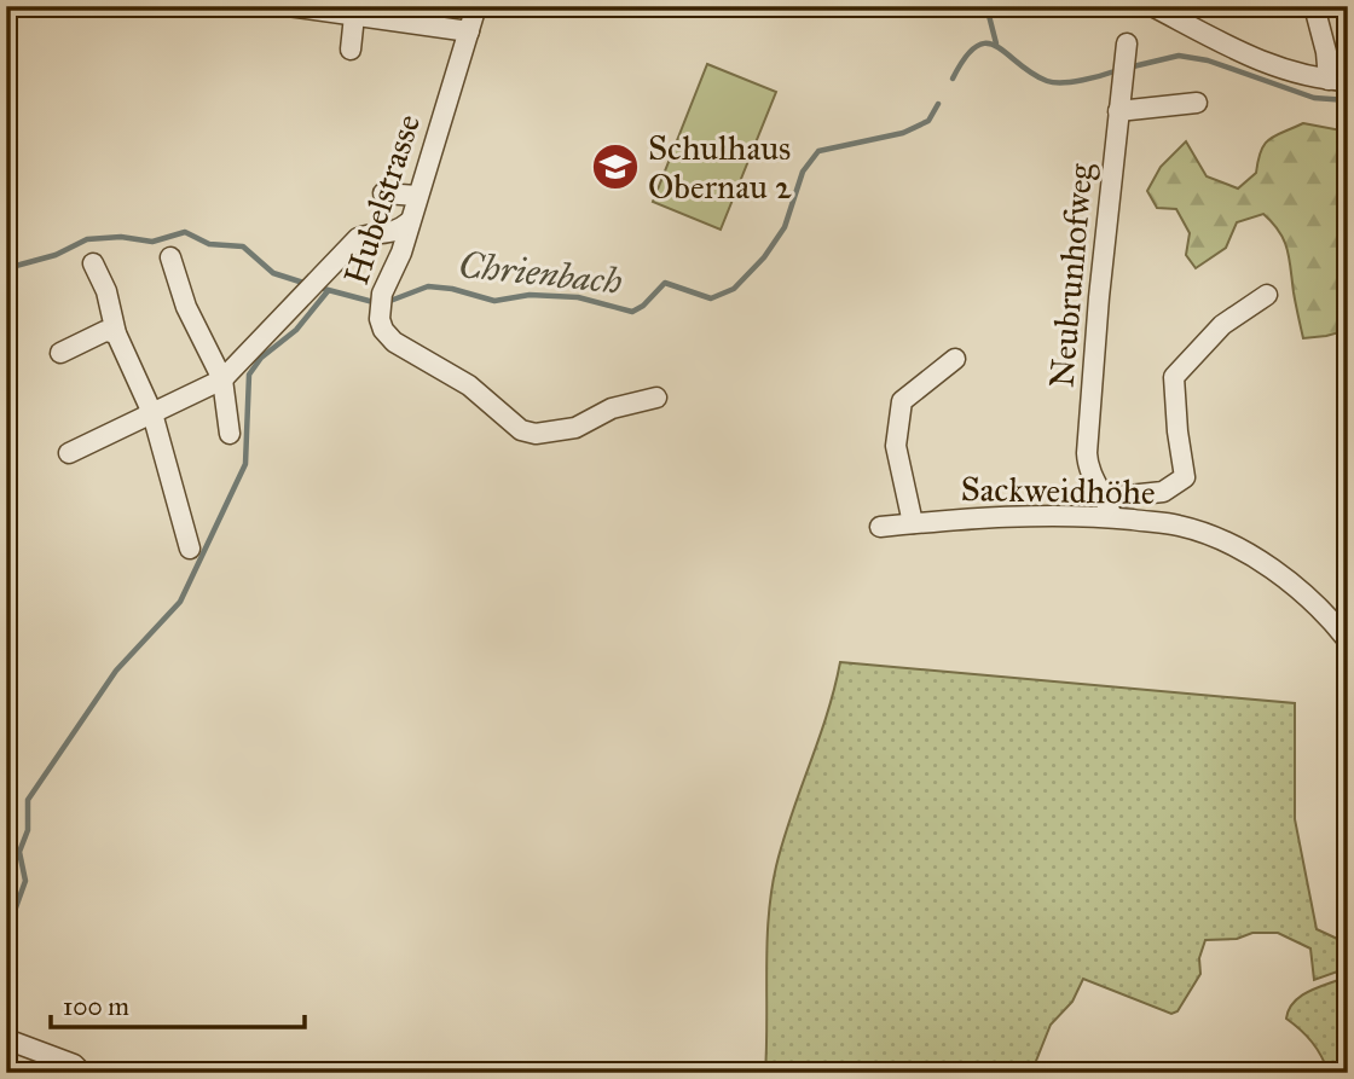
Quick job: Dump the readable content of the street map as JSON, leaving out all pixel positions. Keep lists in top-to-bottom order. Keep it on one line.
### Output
{"streets":{"street":["Hubelstrasse","Neubrunhofweg","Sackweidhöhe"]},"crossings":[["Neubrunhofweg","Sackweidhöhe"]],"water":["Chrienbach"],"places":{"school or university":["Schulhaus Obernau 2"]},"scale_bar":"100 m"}
